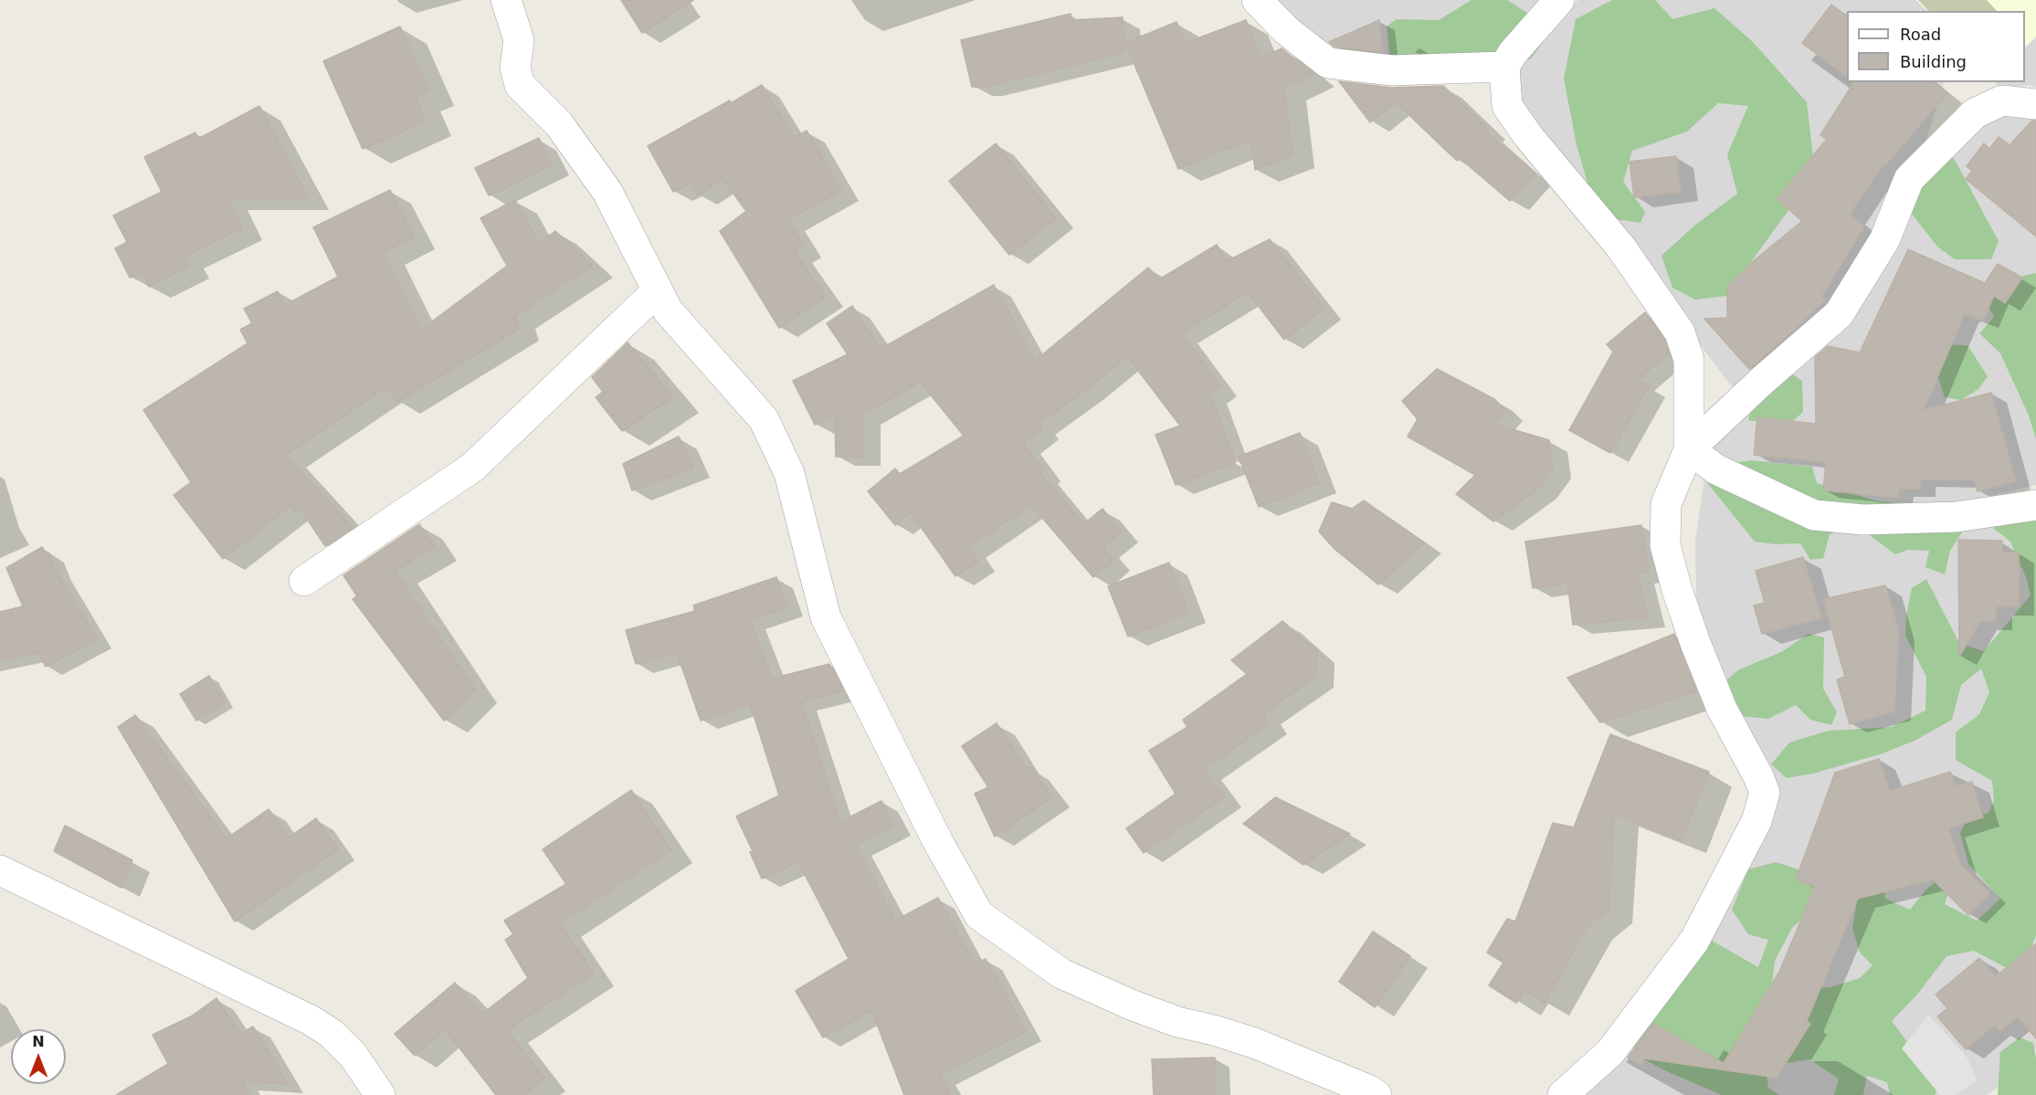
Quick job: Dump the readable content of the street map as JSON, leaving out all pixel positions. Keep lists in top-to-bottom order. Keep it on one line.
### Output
{"legend":["Road","Building"],"north":"top"}
